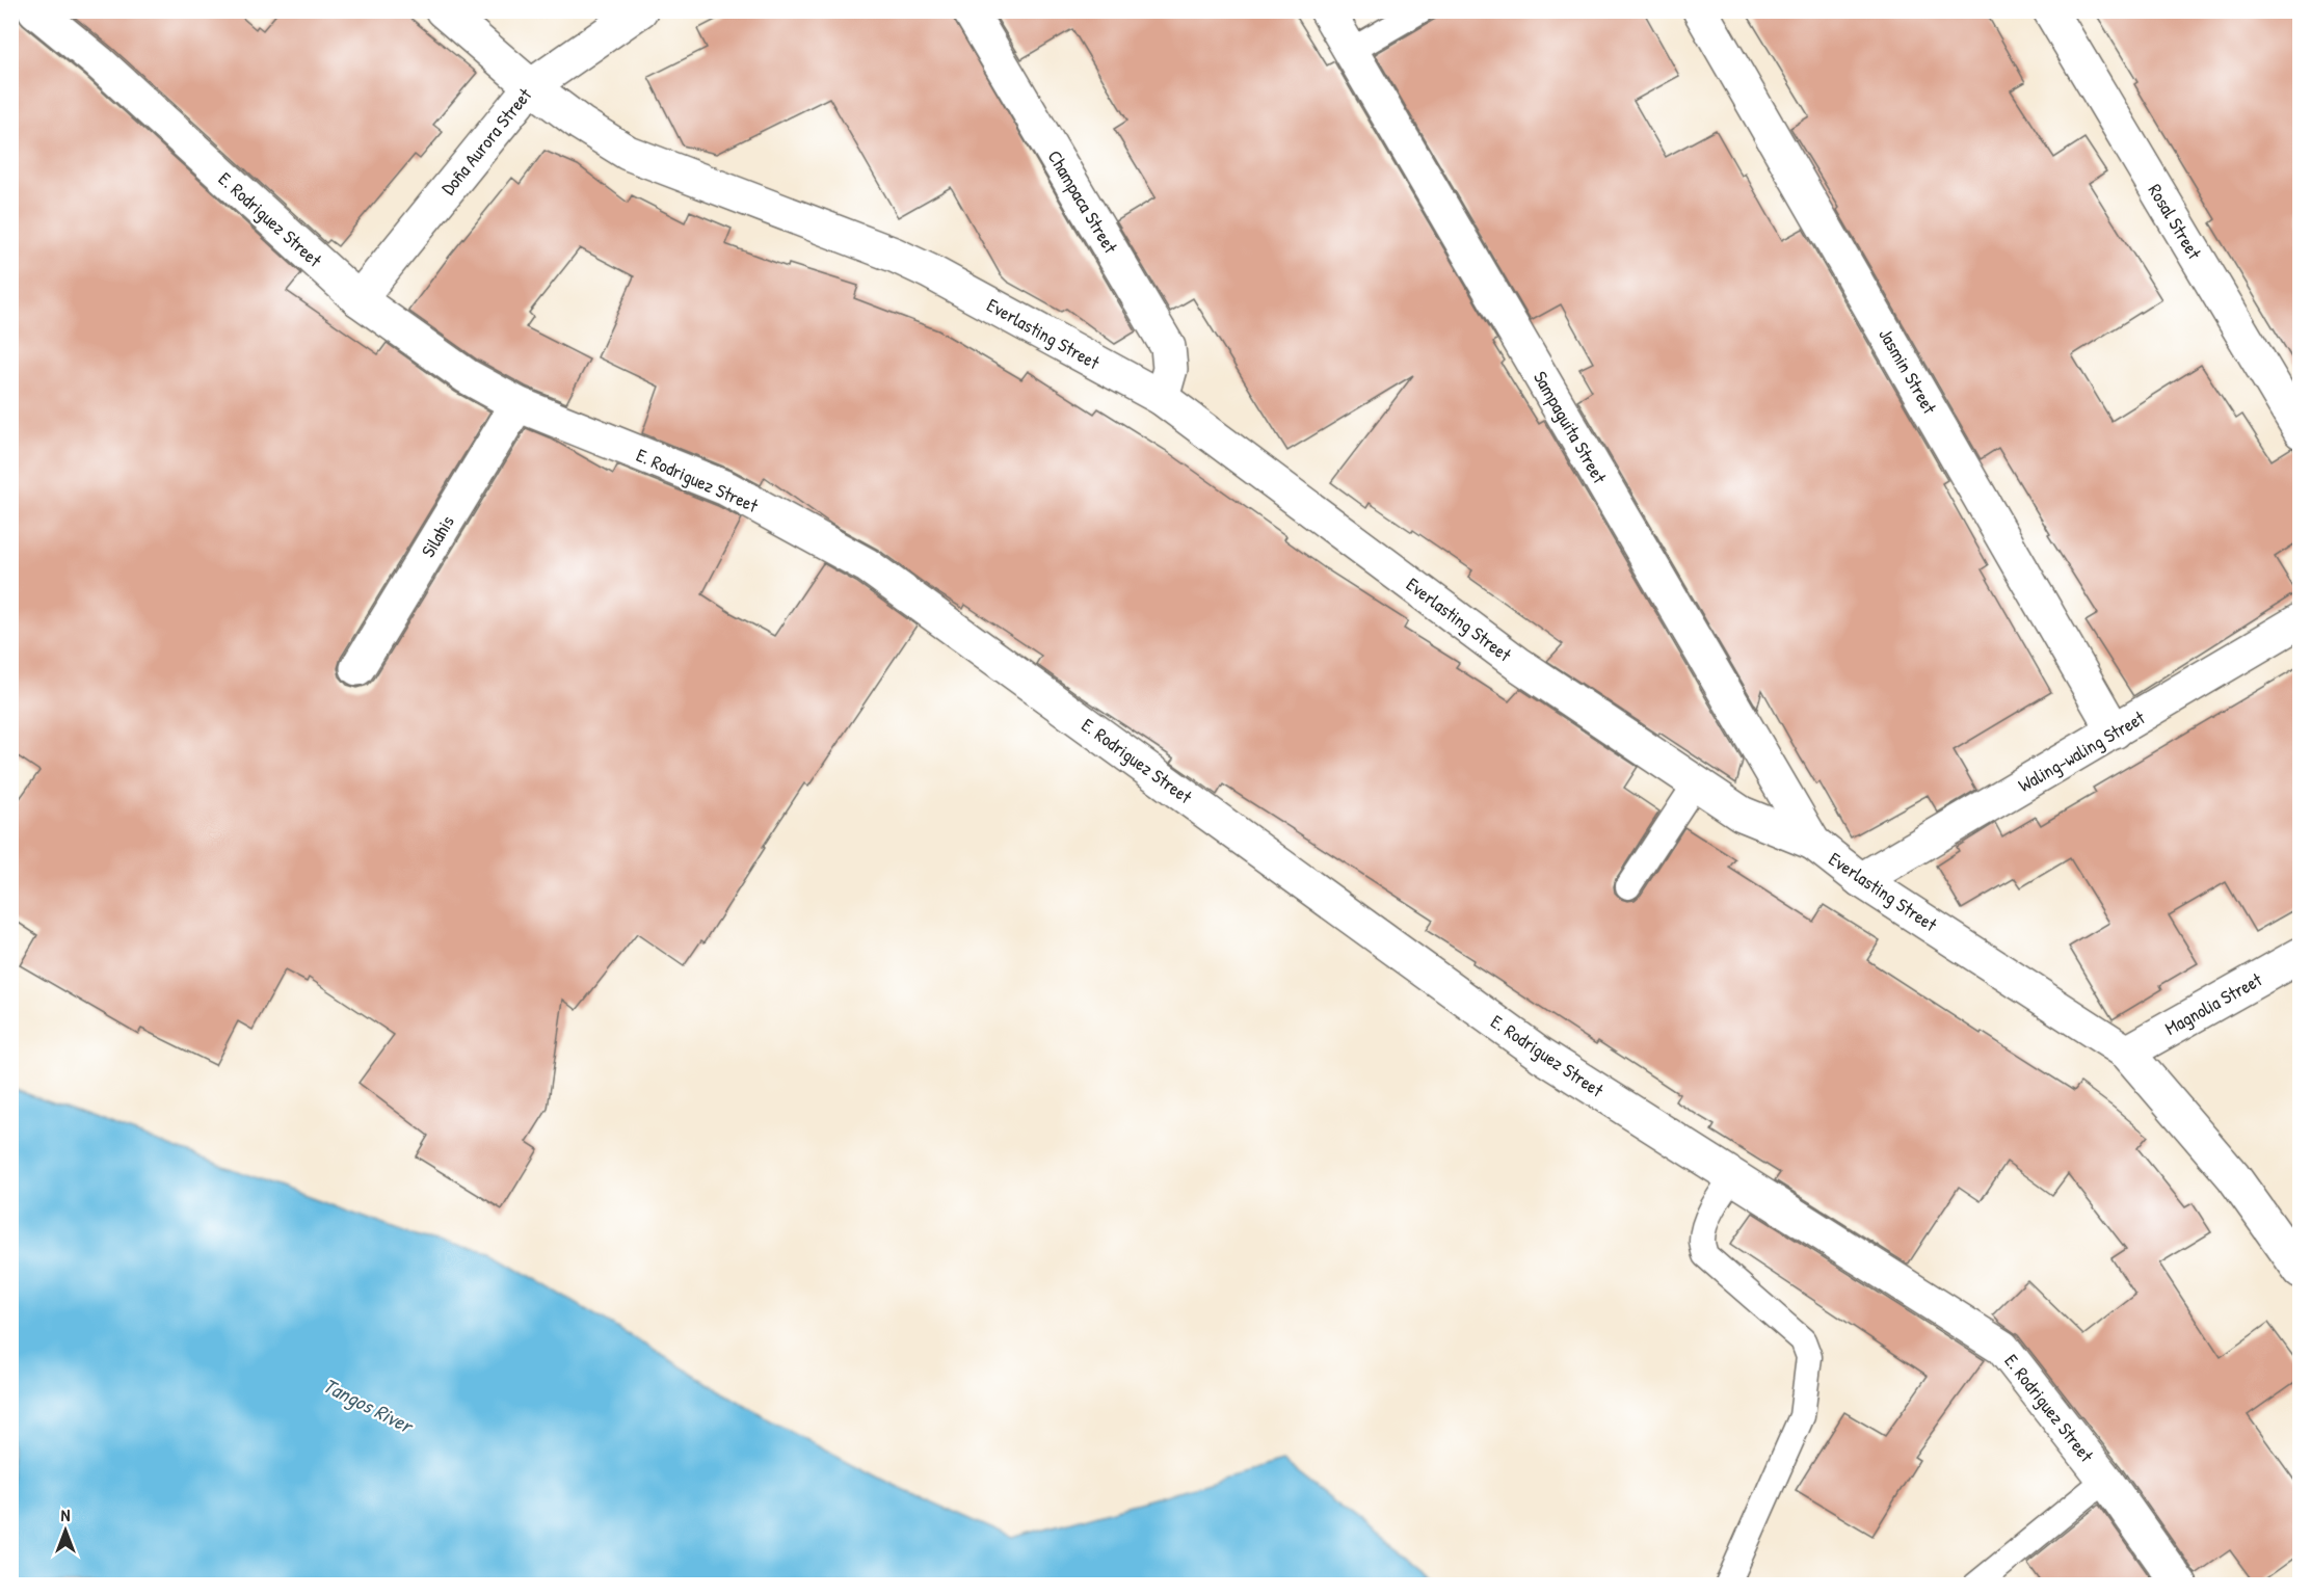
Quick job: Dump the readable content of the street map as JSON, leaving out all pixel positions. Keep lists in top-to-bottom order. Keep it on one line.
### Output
{"streets":{"street":["Doña Aurora Street","Champaca Street","E. Rodriguez Street","Rosal Street","Everlasting Street","Jasmin Street","Sampaguita Street","Silahis","Waling-waling Street","Magnolia Street"]},"crossings":[["Doña Aurora Street","E. Rodriguez Street"],["Doña Aurora Street","Everlasting Street"],["Champaca Street","Everlasting Street"],["E. Rodriguez Street","Silahis"],["Everlasting Street","Sampaguita Street"],["Everlasting Street","Waling-waling Street"],["Everlasting Street","Magnolia Street"],["Jasmin Street","Waling-waling Street"]],"water":["Tangos River"],"north":"top"}
